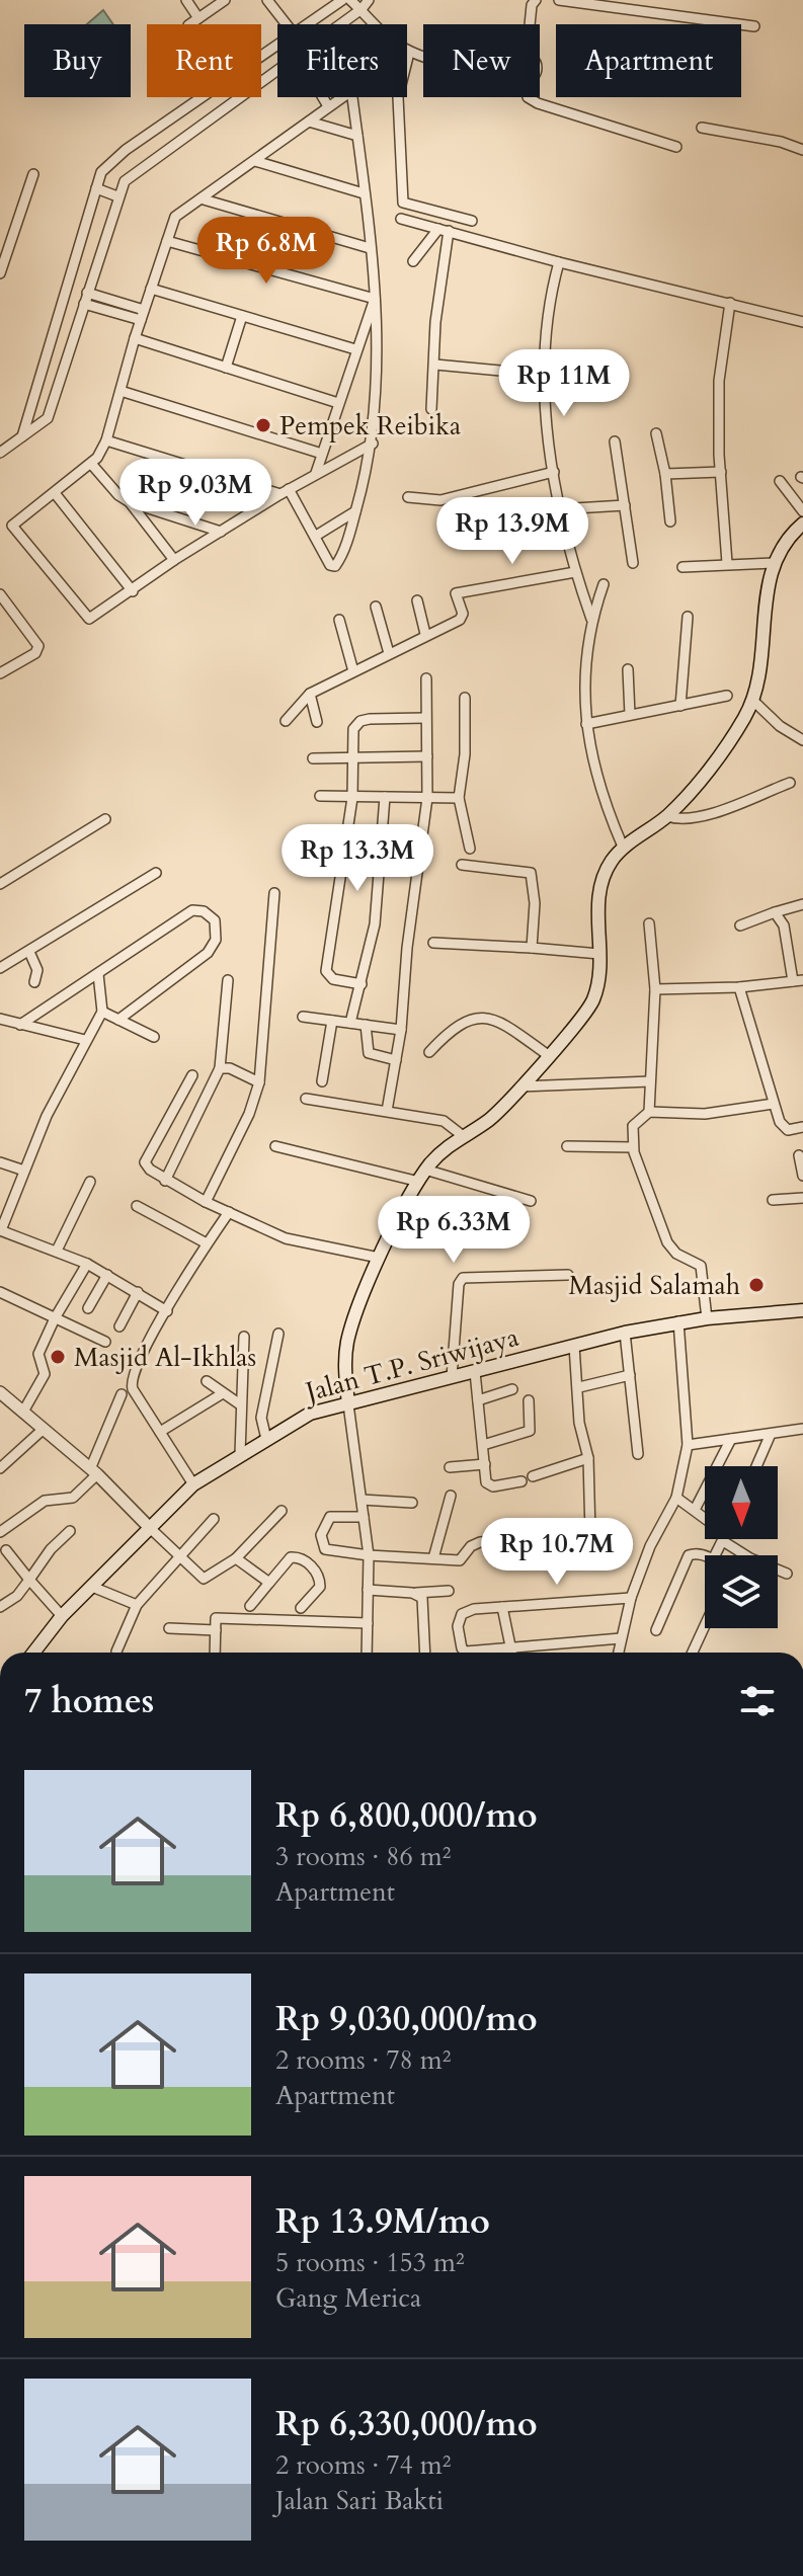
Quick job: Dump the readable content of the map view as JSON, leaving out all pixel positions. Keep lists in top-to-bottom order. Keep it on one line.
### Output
{"streets":{"main road":["Jalan T.P. Sriwijaya"]},"places":["Pempek Reibika","Masjid Salamah","Masjid Al-Ikhlas"],"north":"bottom","page":{"chip":["Buy","Rent","Filters","New","Apartment"],"price":["Rp 6.8M","Rp 11M","Rp 9.03M","Rp 13.9M","Rp 13.3M","Rp 6.33M","Rp 10.7M"],"heading":"7 homes","list":[{"name":"Rp 6,800,000/mo","note":"3 rooms · 86 m² · Apartment"},{"name":"Rp 9,030,000/mo","note":"2 rooms · 78 m² · Apartment"},{"name":"Rp 13.9M/mo","note":"5 rooms · 153 m² · Gang Merica"},{"name":"Rp 6,330,000/mo","note":"2 rooms · 74 m² · Jalan Sari Bakti"}]}}
